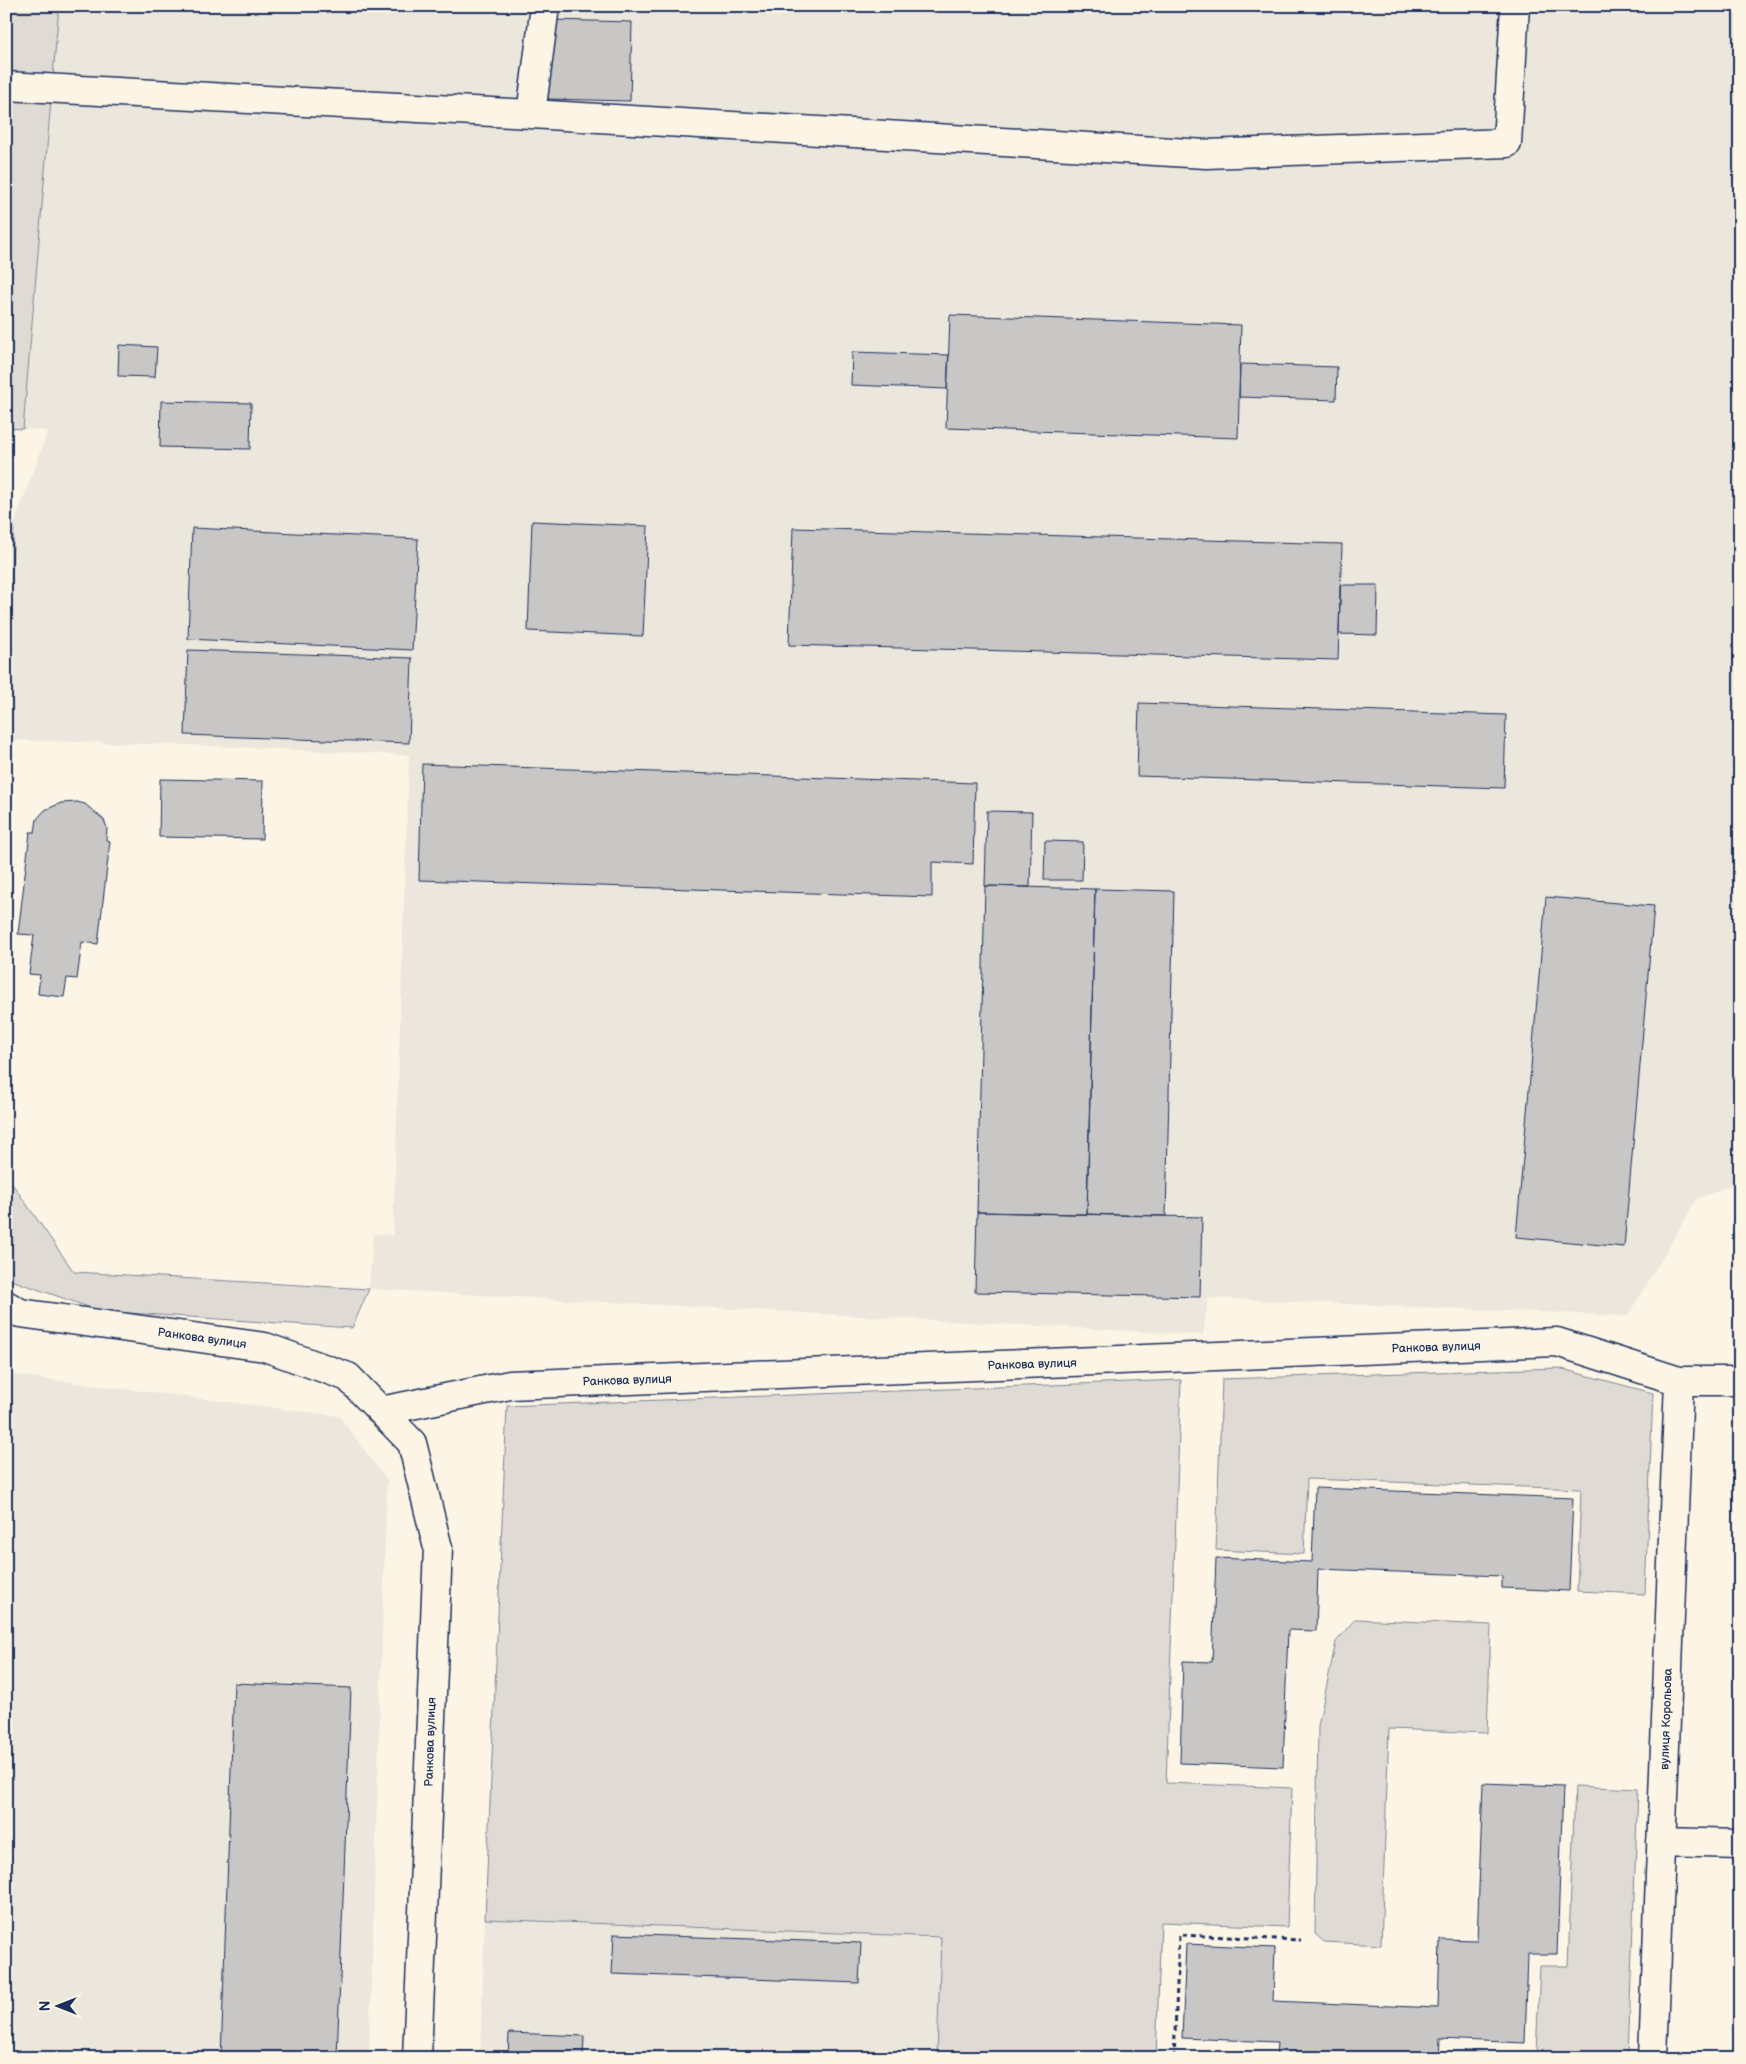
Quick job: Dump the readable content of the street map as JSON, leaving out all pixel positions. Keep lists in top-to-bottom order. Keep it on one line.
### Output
{"streets":{"street":["Ранкова вулиця","вулиця Корольова"]},"crossings":[["Ранкова вулиця","вулиця Корольова"]],"north":"left"}
